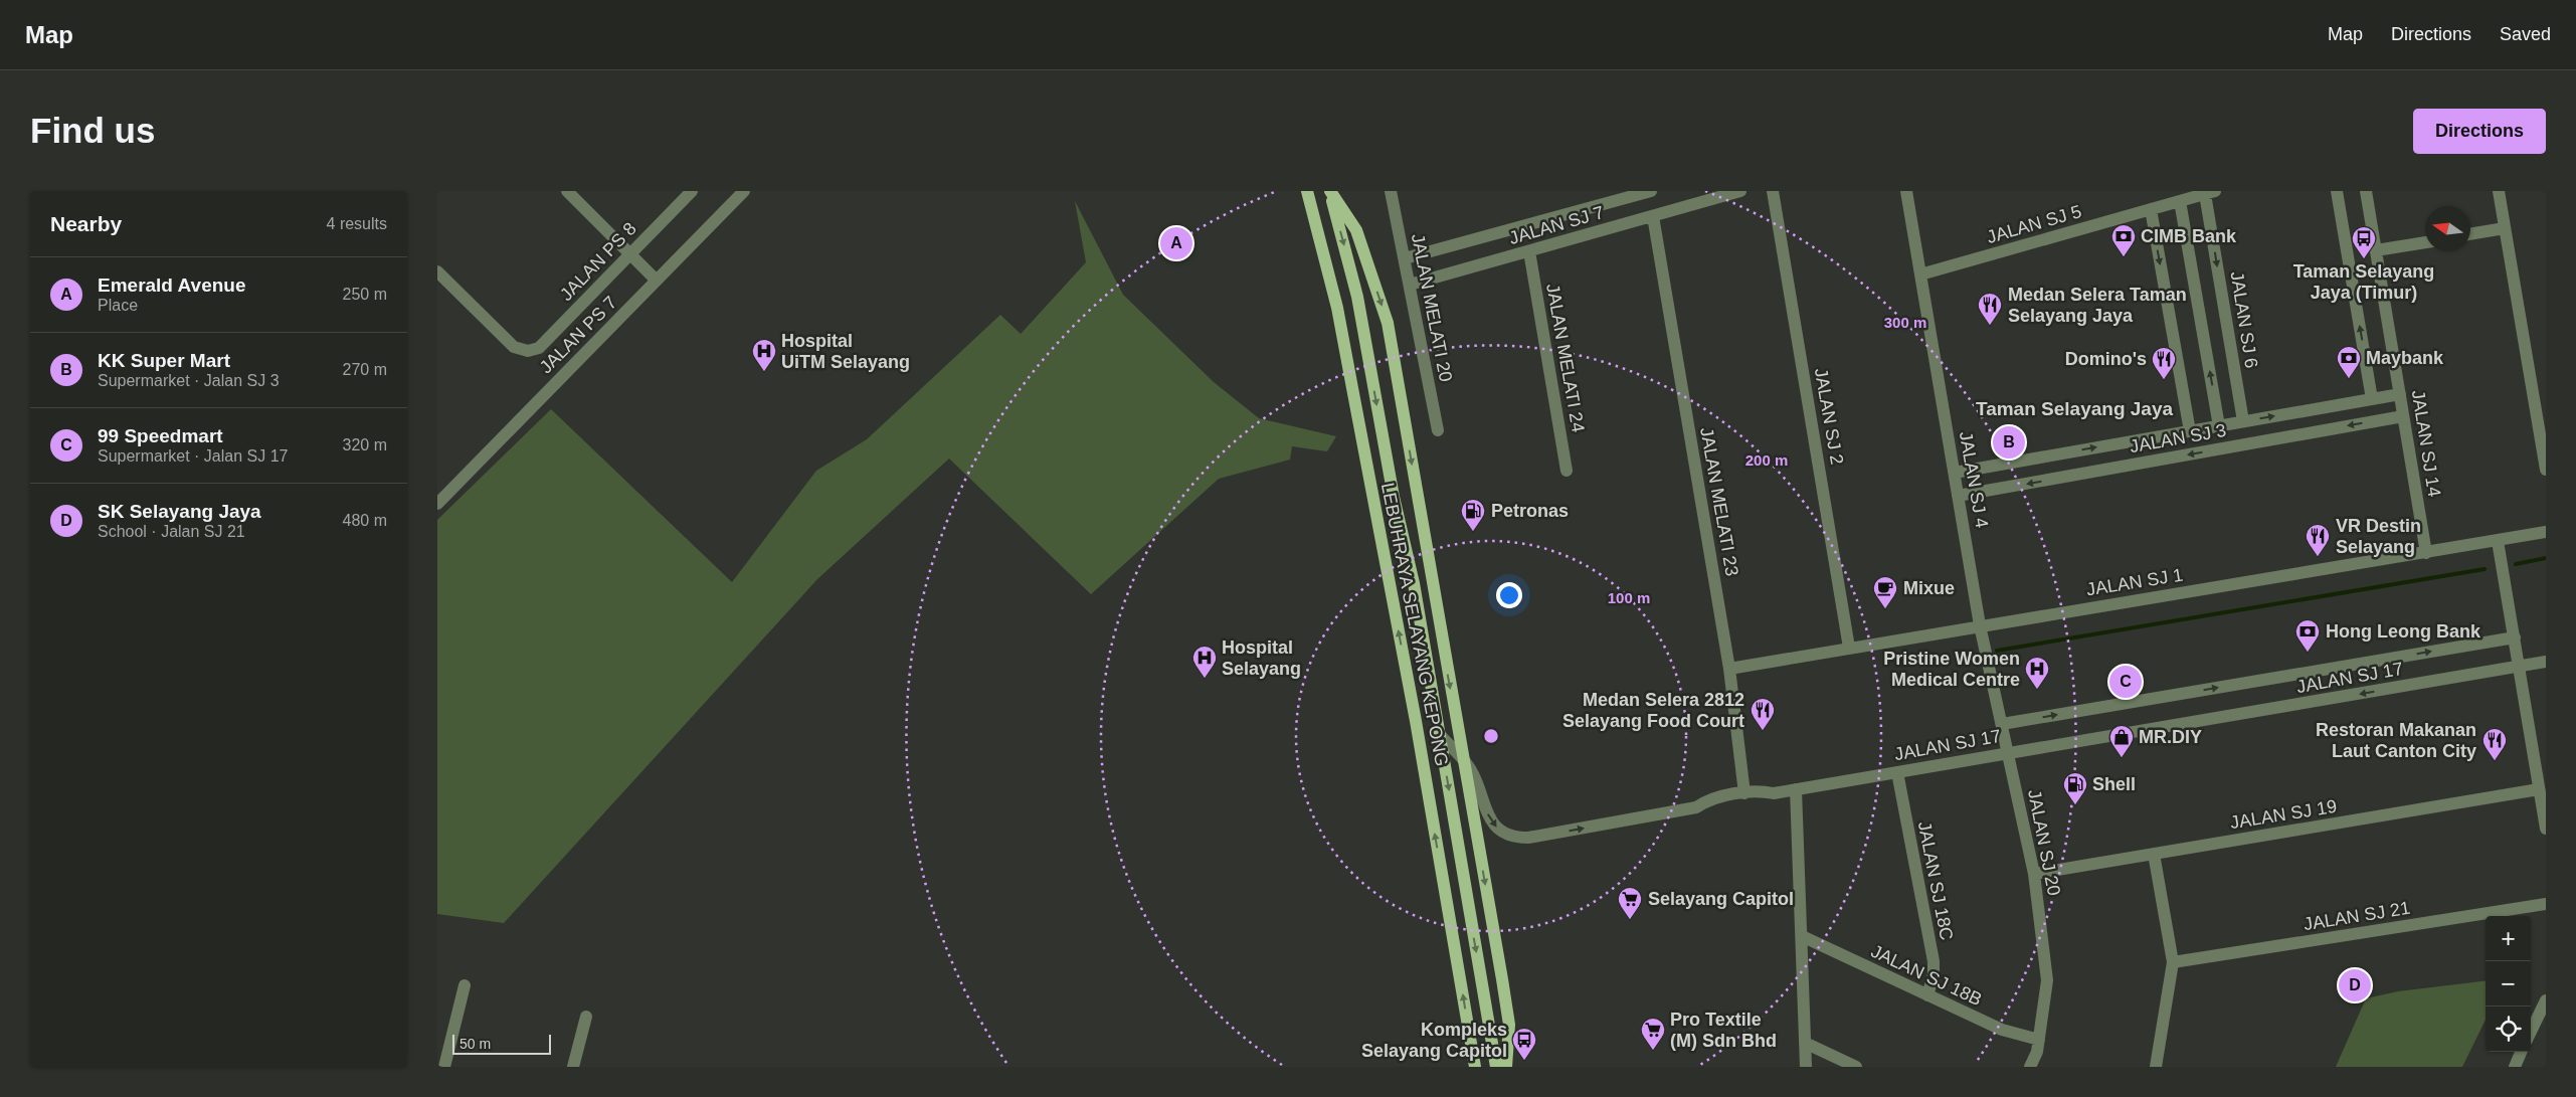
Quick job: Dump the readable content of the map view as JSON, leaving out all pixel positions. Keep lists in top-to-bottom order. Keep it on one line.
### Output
{"streets":{"main road":["LEBUHRAYA SELAYANG KEPONG"],"street":["JALAN SJ 5","JALAN SJ 7","JALAN PS 8","JALAN MELATI 20","JALAN SJ 6","JALAN PS 7","JALAN MELATI 24","JALAN SJ 2","JALAN SJ 3","JALAN SJ 14","JALAN SJ 4","JALAN MELATI 23","JALAN SJ 1","JALAN SJ 17","JALAN SJ 19","JALAN SJ 20","JALAN SJ 18C","JALAN SJ 21","JALAN SJ 18B"]},"crossings":[["JALAN SJ 5","JALAN SJ 6"],["JALAN SJ 5","JALAN SJ 4"],["JALAN SJ 7","JALAN MELATI 20"],["JALAN SJ 7","JALAN MELATI 24"],["JALAN SJ 7","JALAN MELATI 23"],["JALAN SJ 6","JALAN SJ 3"],["JALAN SJ 2","JALAN SJ 1"],["JALAN SJ 3","JALAN SJ 14"],["JALAN SJ 3","JALAN SJ 4"],["JALAN SJ 14","JALAN SJ 1"],["JALAN SJ 4","JALAN SJ 1"],["JALAN SJ 4","JALAN SJ 20"],["JALAN MELATI 23","JALAN SJ 1"],["JALAN MELATI 23","JALAN SJ 17"],["JALAN SJ 1","JALAN SJ 20"],["LEBUHRAYA SELAYANG KEPONG","JALAN SJ 17"],["JALAN SJ 17","JALAN SJ 20"],["JALAN SJ 17","JALAN SJ 18C"],["JALAN SJ 19","JALAN SJ 20"],["JALAN SJ 20","JALAN SJ 18B"],["JALAN SJ 18C","JALAN SJ 18B"]],"districts":["Taman Selayang Jaya"],"places":{"bank":["CIMB Bank","Maybank","Hong Leong Bank"],"bus stop":["Taman Selayang Jaya (Timur)","Kompleks Selayang Capitol"],"restaurant":["Medan Selera Taman Selayang Jaya","Domino's","VR Destin Selayang","Medan Selera 2812 Selayang Food Court","Restoran Makanan Laut Canton City"],"hospital":["Hospital UiTM Selayang","Hospital Selayang","Pristine Women Medical Centre"],"fuel station":["Petronas","Shell"],"cafe":["Mixue"],"shop":["MR.DIY"],"supermarket":["Selayang Capitol","Pro Textile (M) Sdn Bhd"]},"scale_bar":"50 m","north":"left","page":{"header":"Map","nav":["Map","Directions","Saved"],"buttons":"Directions","title":"Find us","heading":["Nearby","4 results"],"pins":["A","B","C","D"],"list":[{"mark":"A","name":"Emerald Avenue","note":"Place","value":"250 m"},{"mark":"B","name":"KK Super Mart","note":"Supermarket · Jalan SJ 3","value":"270 m"},{"mark":"C","name":"99 Speedmart","note":"Supermarket · Jalan SJ 17","value":"320 m"},{"mark":"D","name":"SK Selayang Jaya","note":"School · Jalan SJ 21","value":"480 m"}],"map_buttons":["+","−"],"scale":"50 m"},"rings":["300 m","200 m","100 m"]}
